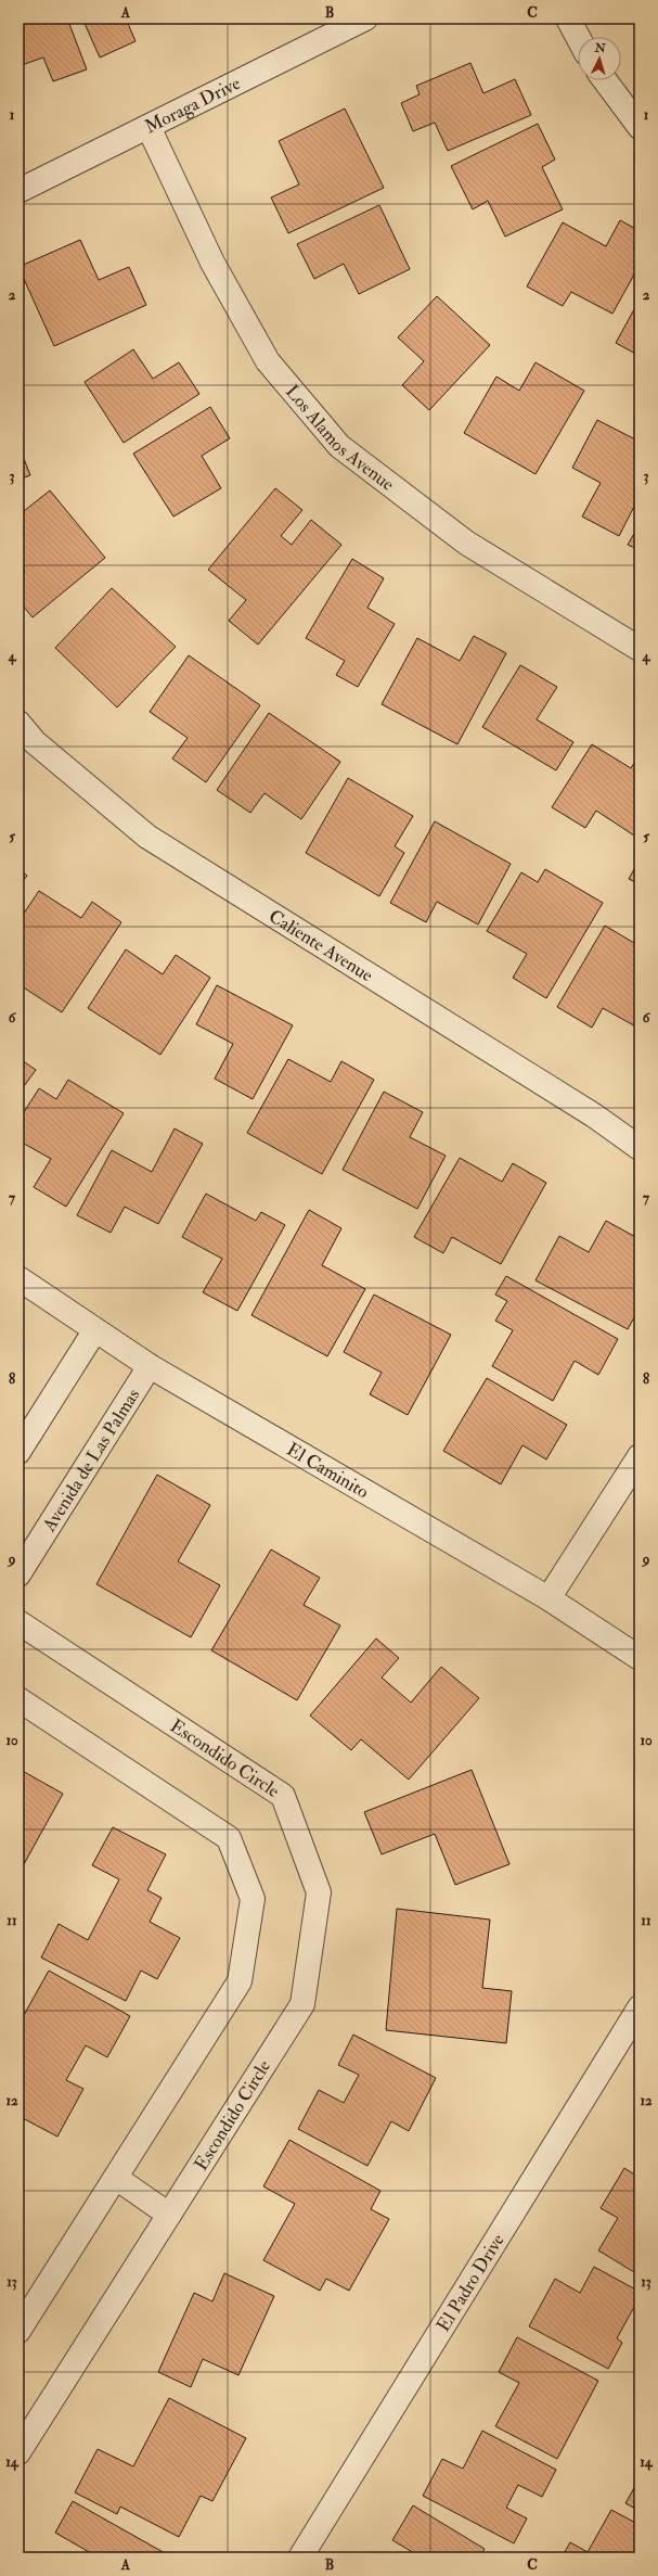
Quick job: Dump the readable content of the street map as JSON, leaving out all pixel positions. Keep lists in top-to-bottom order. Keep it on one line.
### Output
{"streets":{"street":["Moraga Drive","Los Alamos Avenue","Caliente Avenue","Avenida de Las Palmas","El Caminito","Escondido Circle","El Padro Drive"]},"crossings":[["Moraga Drive","Los Alamos Avenue"],["Avenida de Las Palmas","El Caminito"]],"north":"top","grid":{"columns":["A","B","C"],"rows":["1","2","3","4","5","6","7","8","9","10","11","12","13","14"]}}
